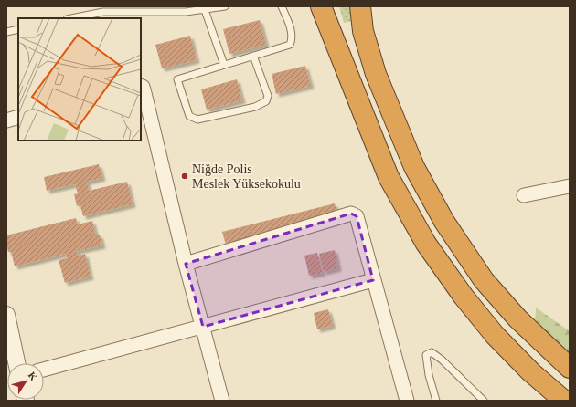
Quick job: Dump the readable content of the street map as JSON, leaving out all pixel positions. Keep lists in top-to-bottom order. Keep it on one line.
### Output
{"places":["Niğde Polis Meslek Yüksekokulu"],"north":"top right"}
